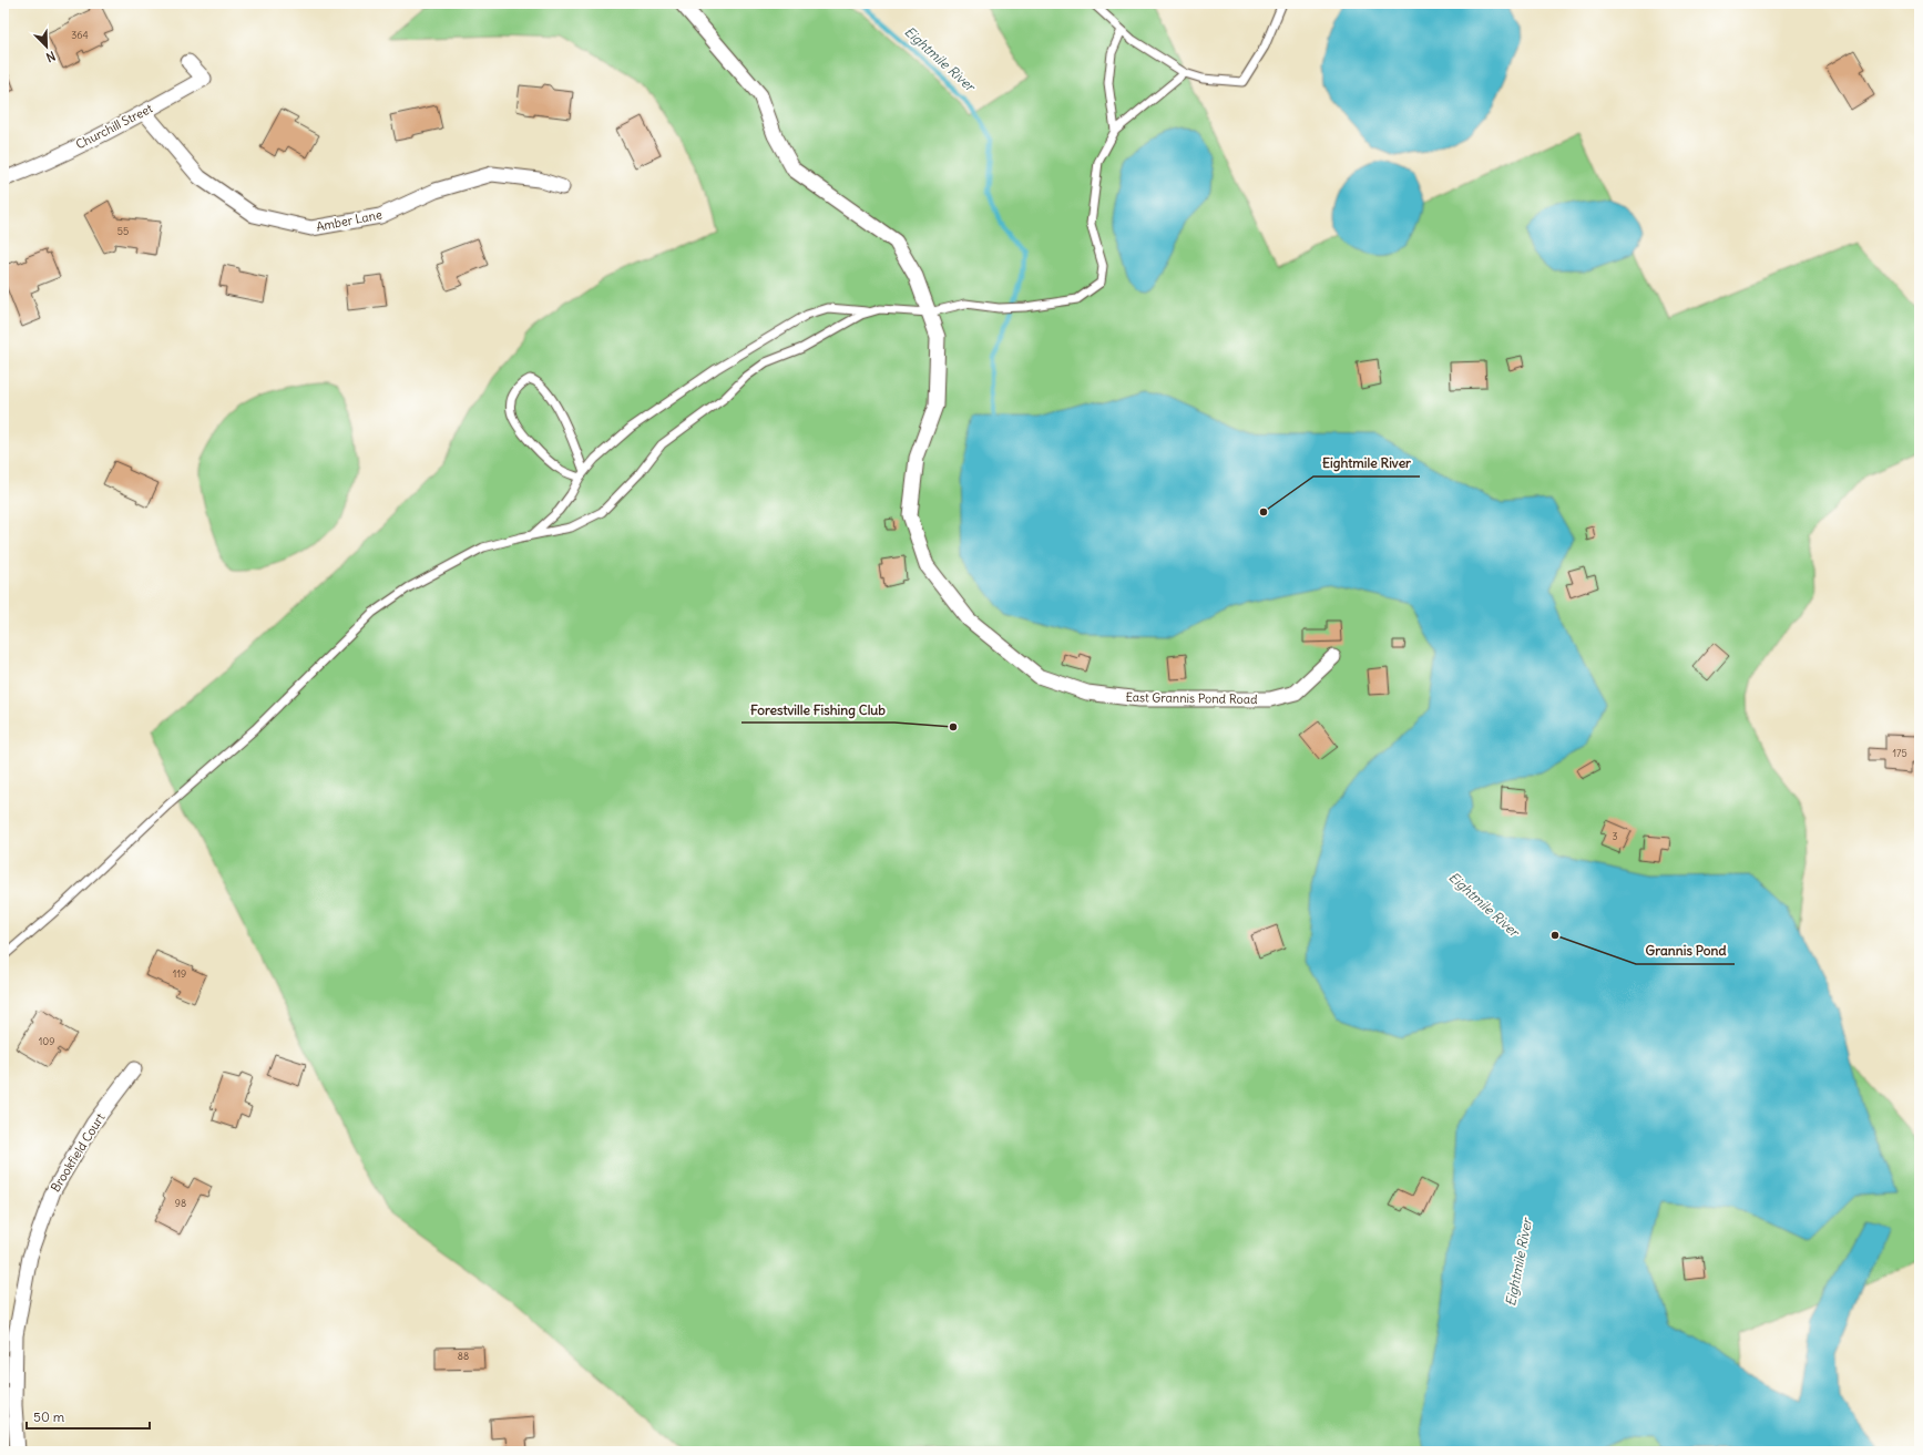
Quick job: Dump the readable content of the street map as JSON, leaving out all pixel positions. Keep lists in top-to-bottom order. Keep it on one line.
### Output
{"streets":{"street":["Churchill Street","Amber Lane","East Grannis Pond Road","Brookfield Court"]},"crossings":[["Churchill Street","Amber Lane"]],"water":["Eightmile River"],"places":["Eightmile River","Forestville Fishing Club","Grannis Pond"],"house_numbers":["364","55","175","3","119","109","98","88"],"scale_bar":"50 m","north":"bottom right"}
